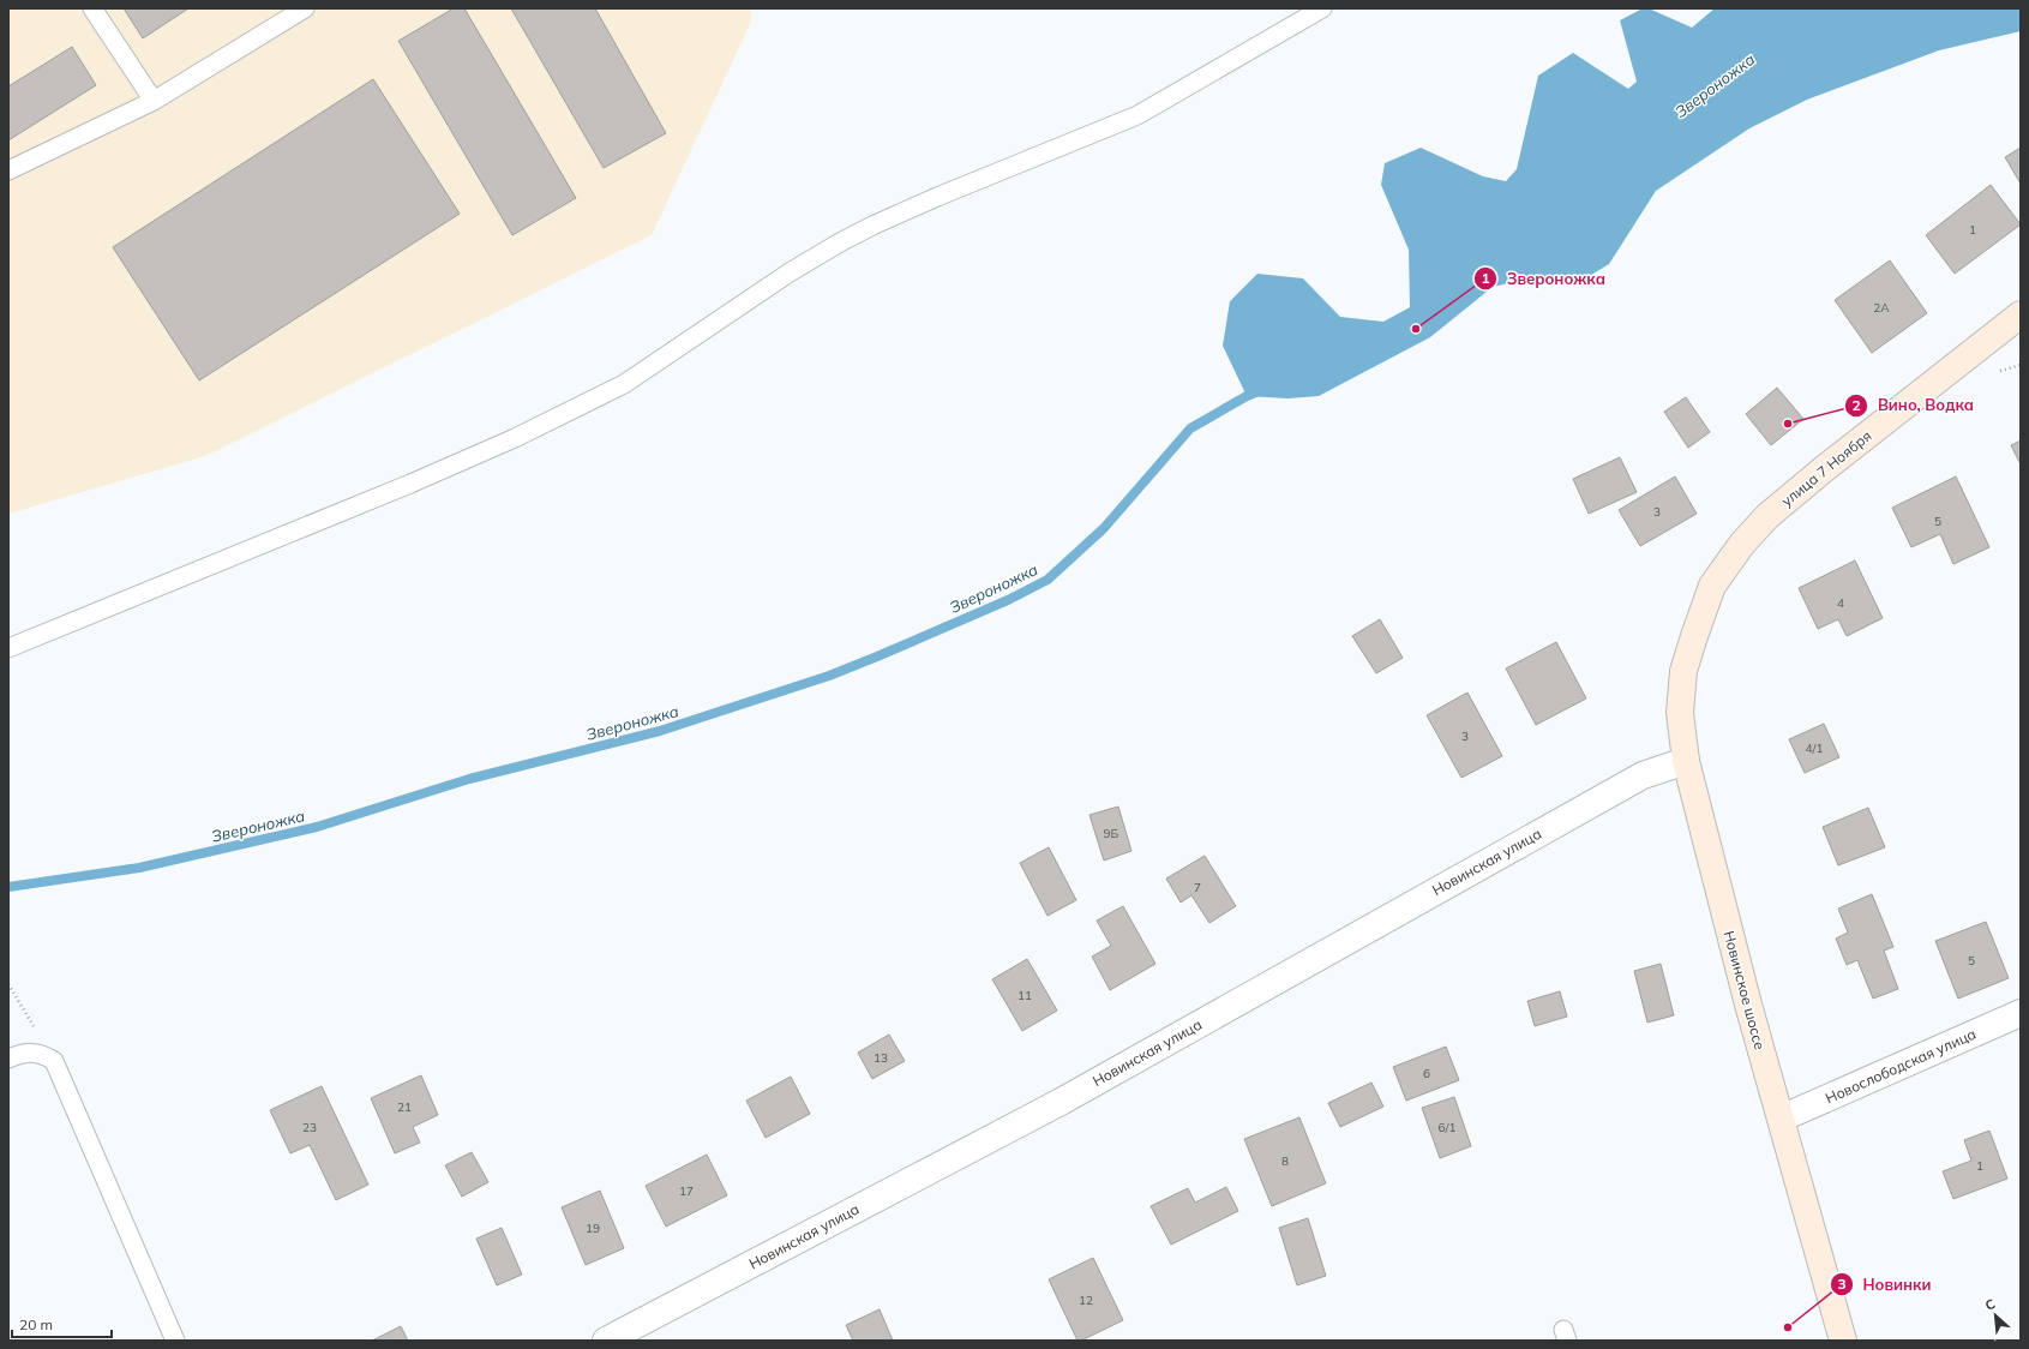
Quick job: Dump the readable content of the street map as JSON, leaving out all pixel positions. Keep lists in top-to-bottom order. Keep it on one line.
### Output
{"streets":{"main road":["улица 7 Ноября","Новинское шоссе"],"street":["Новинская улица","Новослободская улица"]},"crossings":[["улица 7 Ноября","Новинское шоссе"],["Новинская улица","Новинское шоссе"],["Новинское шоссе","Новослободская улица"]],"water":["Звероножка"],"places":["Звероножка","Вино, Водка","Новинки"],"house_numbers":["1","2А","3","5","4","3","4/1","9Б","7","5","11","13","6","21","23","6/1","8","1","17","19","12"],"scale_bar":"20 m","north":"top left"}
